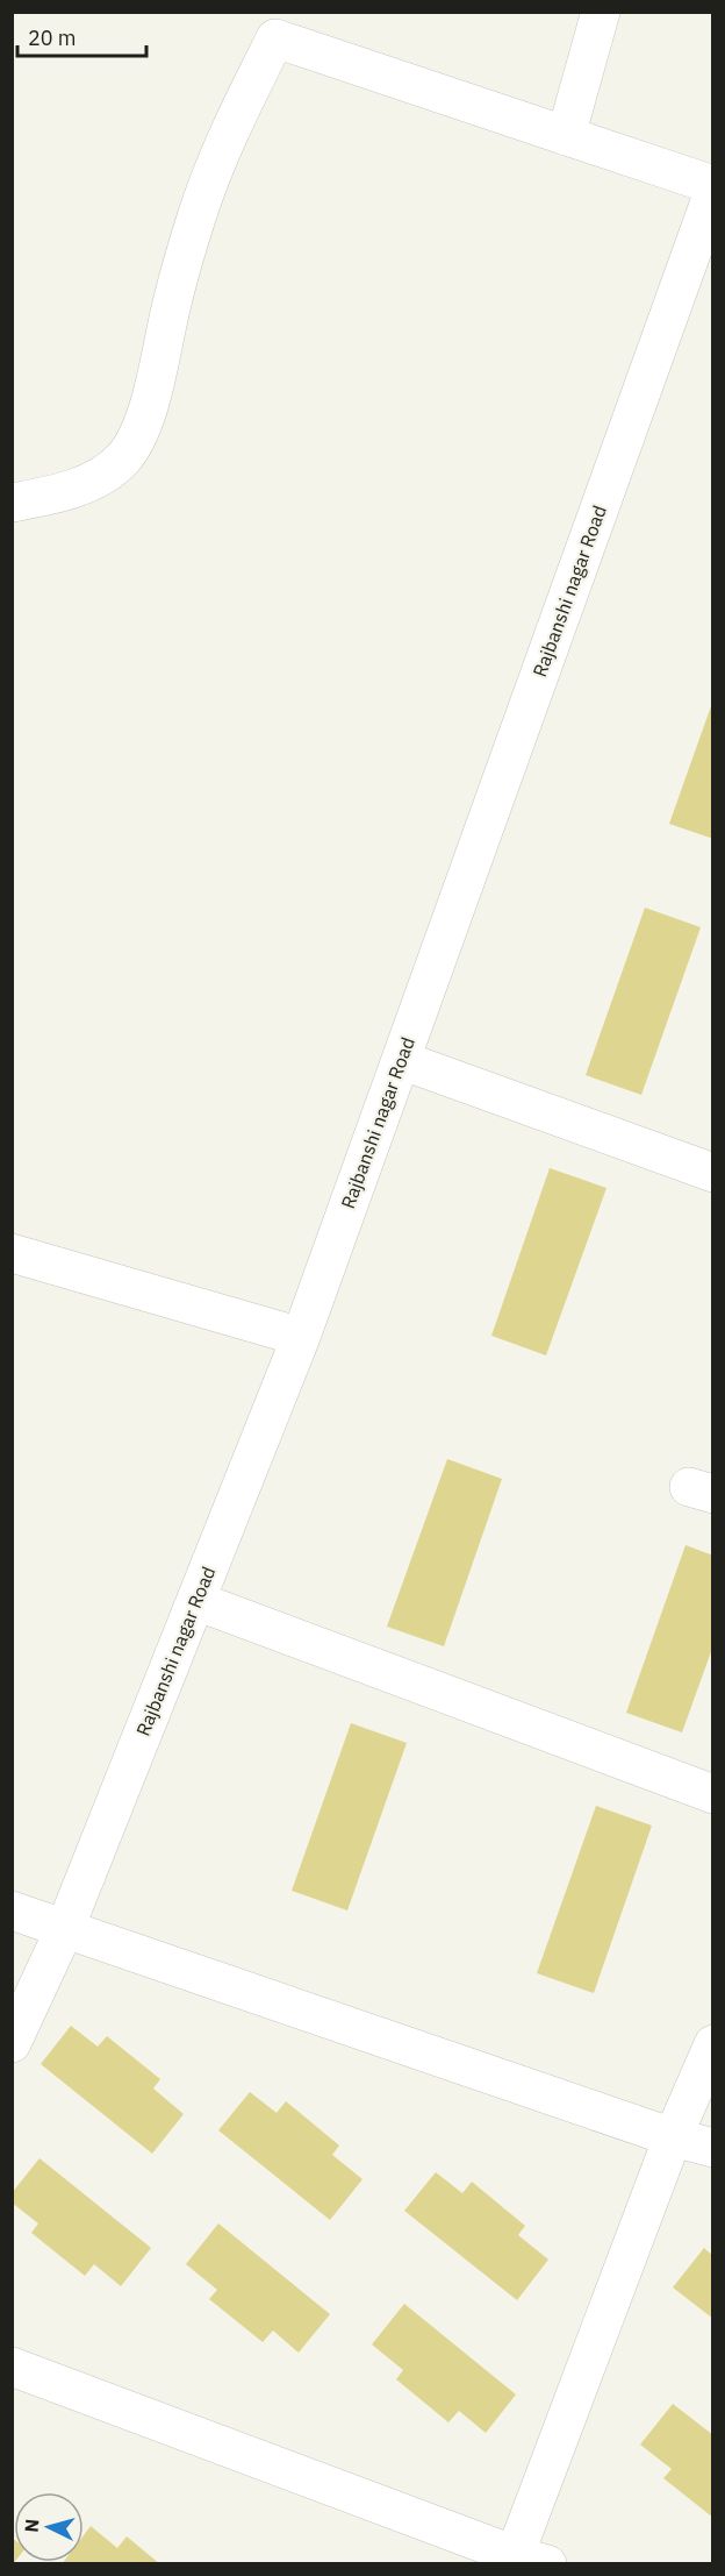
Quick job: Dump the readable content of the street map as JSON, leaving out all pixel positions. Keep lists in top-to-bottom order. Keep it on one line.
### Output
{"streets":{"street":["Rajbanshi nagar Road"]},"scale_bar":"20 m","north":"left"}
